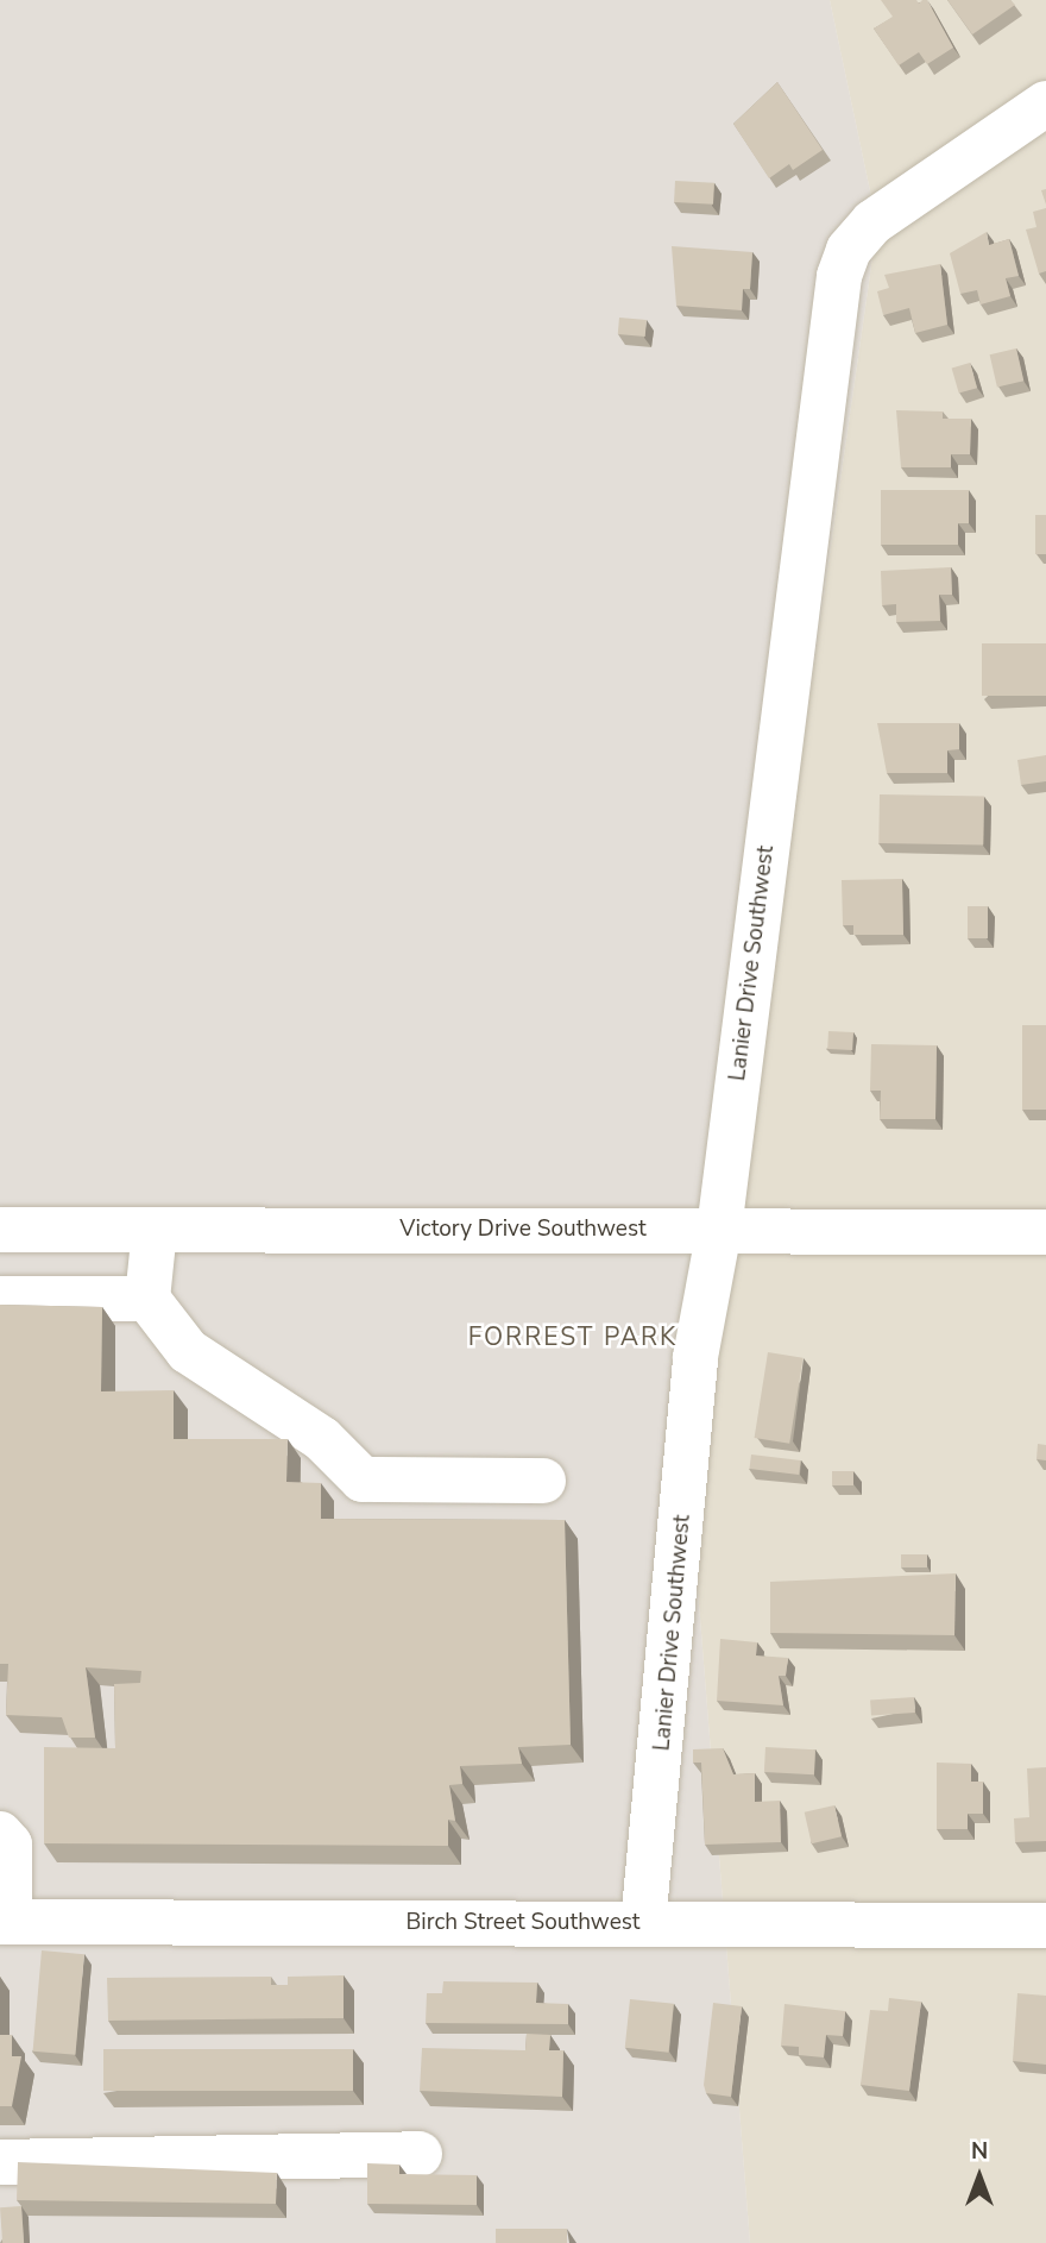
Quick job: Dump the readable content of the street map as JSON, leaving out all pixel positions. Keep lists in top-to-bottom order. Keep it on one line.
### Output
{"streets":{"street":["Lanier Drive Southwest","Victory Drive Southwest","Birch Street Southwest"]},"crossings":[["Lanier Drive Southwest","Victory Drive Southwest"],["Lanier Drive Southwest","Birch Street Southwest"]],"districts":["FORREST PARK"],"north":"top"}
